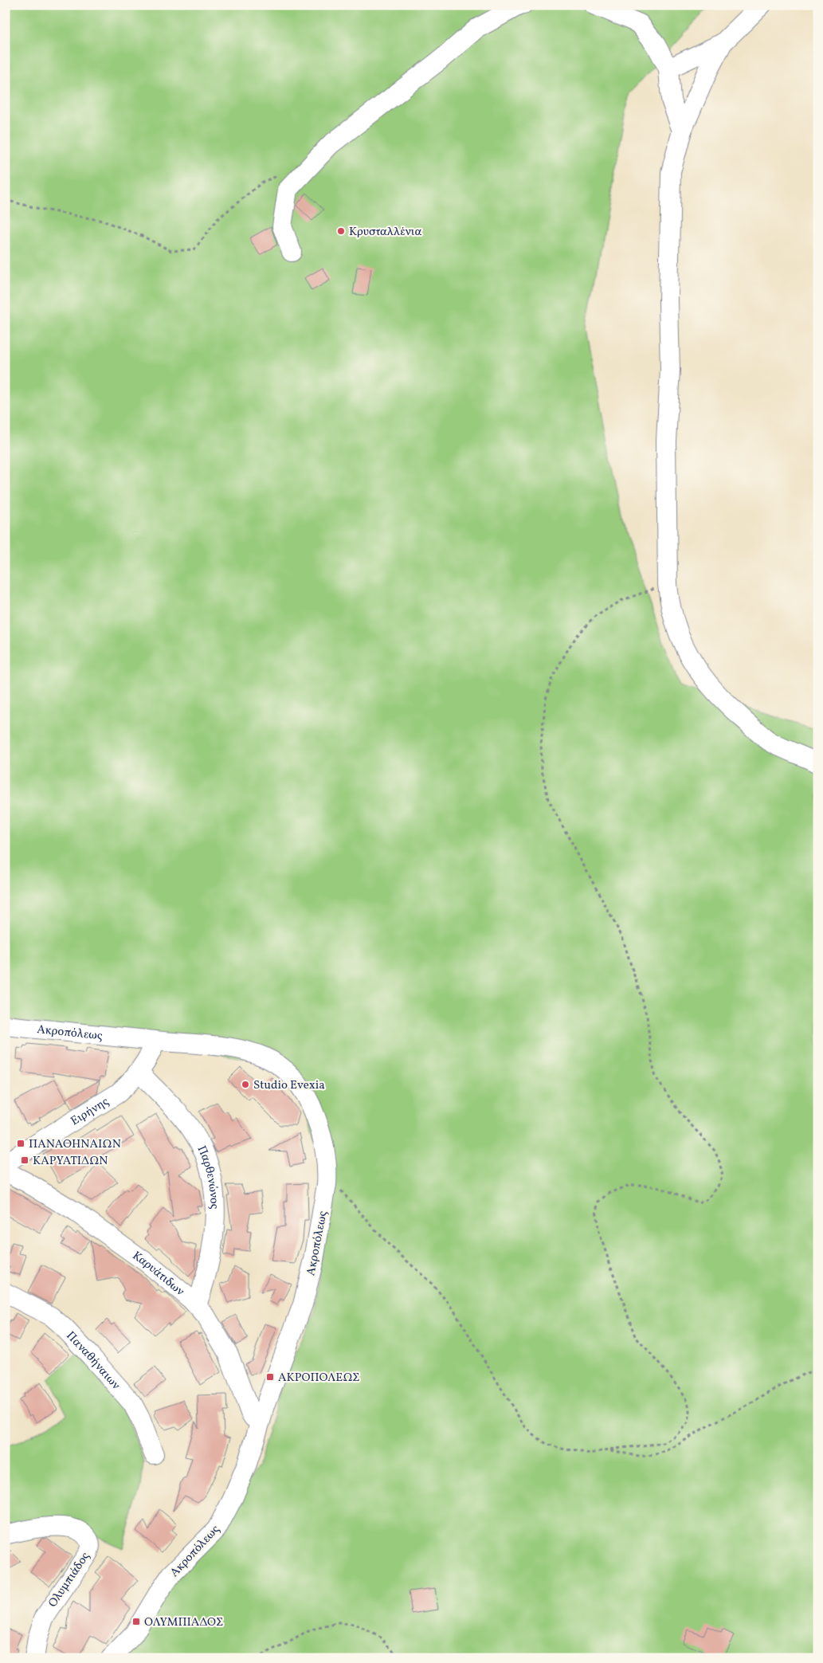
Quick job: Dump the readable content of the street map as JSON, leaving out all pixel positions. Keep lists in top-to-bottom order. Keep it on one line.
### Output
{"streets":{"street":["Ακροπόλεως","Ειρήνης","Παρθενώνος","Καρυάτιδων","Παναθήναιων","Ολυμπιάδος"]},"crossings":[["Ακροπόλεως","Ειρήνης"],["Ακροπόλεως","Καρυάτιδων"],["Ειρήνης","Παρθενώνος"],["Παρθενώνος","Καρυάτιδων"]],"places":{"other":["Κρυσταλλένια","Studio Evexia"],"transit":["ΠΑΝΑΘΗΝΑΙΩΝ","ΚΑΡΥΑΤΙΔΩΝ","ΑΚΡΟΠΟΛΕΩΣ","ΟΛΥΜΠΙΑΔΟΣ"]}}
